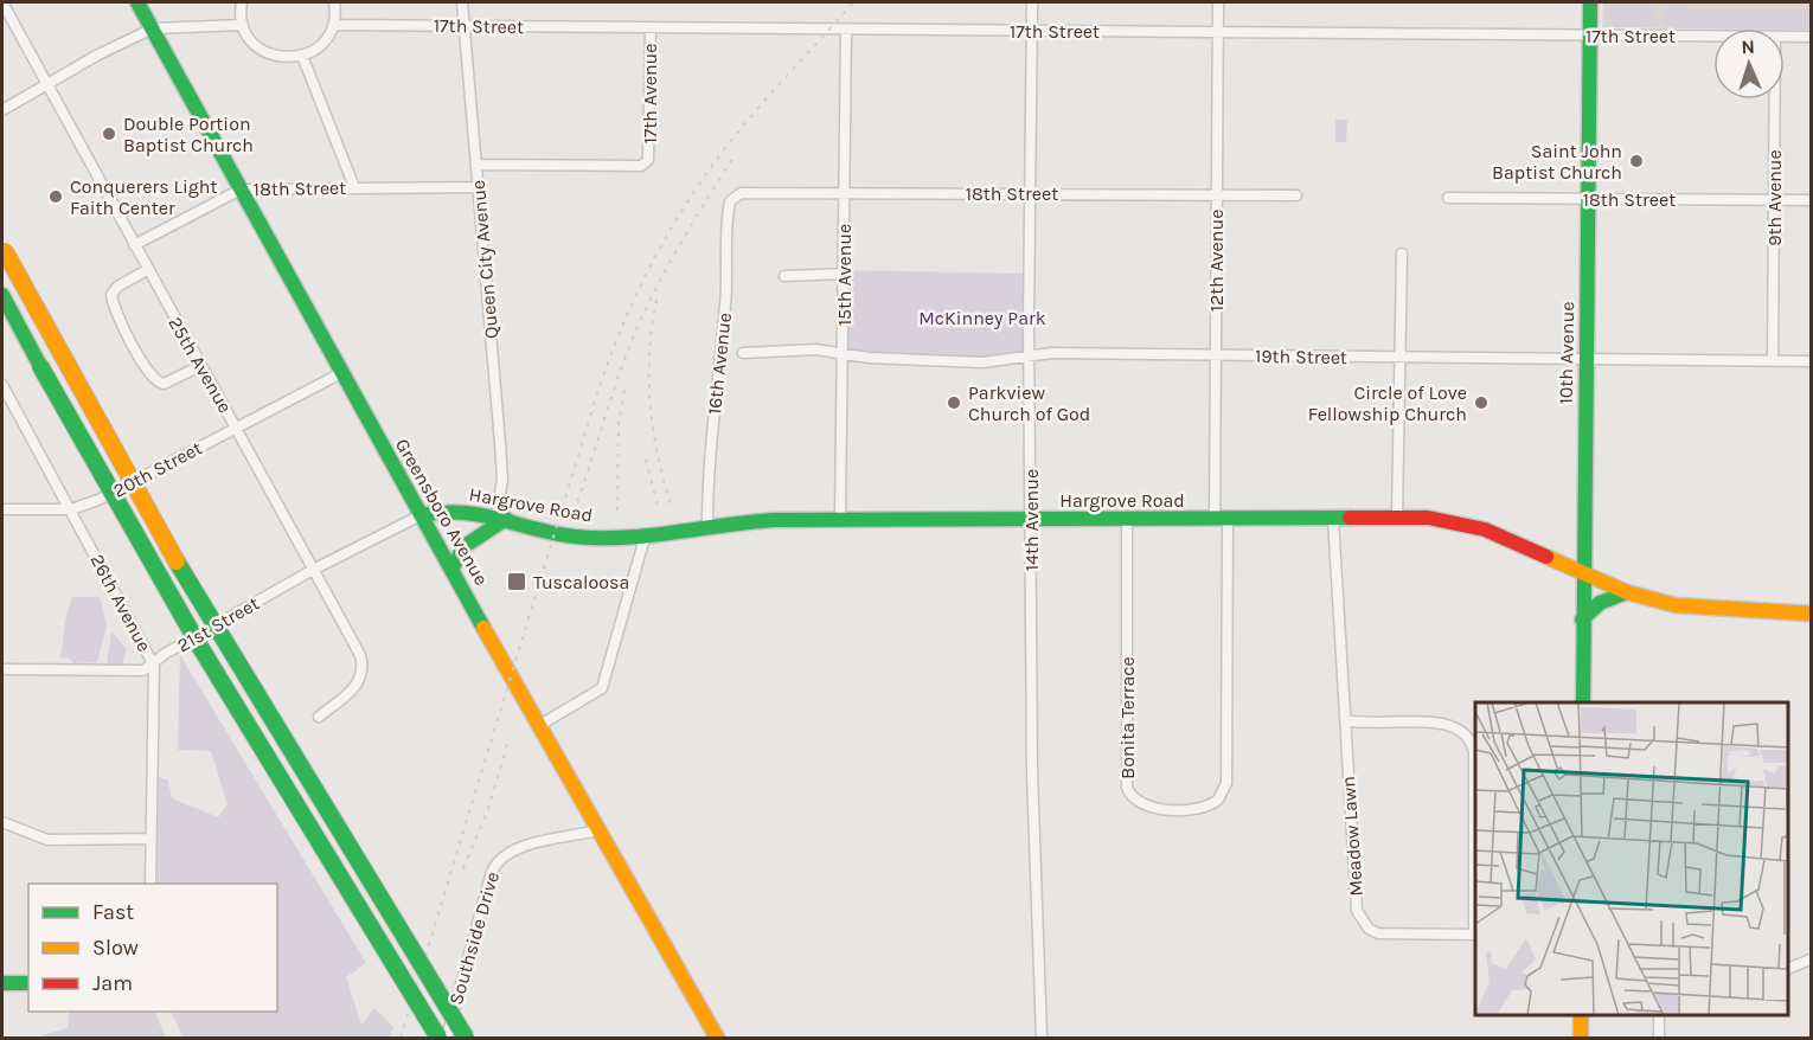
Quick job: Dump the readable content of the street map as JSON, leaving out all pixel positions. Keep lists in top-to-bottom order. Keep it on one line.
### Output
{"streets":{"main road":["10th Avenue","Hargrove Road","Greensboro Avenue"],"street":["17th Street","17th Avenue","18th Street","9th Avenue","Queen City Avenue","12th Avenue","15th Avenue","19th Street","16th Avenue","25th Avenue","20th Street","14th Avenue","26th Avenue","21st Street","Bonita Terrace","Meadow Lawn","Southside Drive"]},"crossings":[["17th Street","17th Avenue"],["17th Street","Queen City Avenue"],["17th Street","12th Avenue"],["17th Street","15th Avenue"],["17th Street","10th Avenue"],["17th Street","14th Avenue"],["17th Avenue","Queen City Avenue"],["18th Street","9th Avenue"],["18th Street","Queen City Avenue"],["18th Street","12th Avenue"],["18th Street","15th Avenue"],["18th Street","10th Avenue"],["18th Street","16th Avenue"],["18th Street","25th Avenue"],["18th Street","Greensboro Avenue"],["18th Street","14th Avenue"],["9th Avenue","19th Street"],["Queen City Avenue","Hargrove Road"],["12th Avenue","19th Street"],["12th Avenue","Hargrove Road"],["12th Avenue","Bonita Terrace"],["15th Avenue","19th Street"],["15th Avenue","Hargrove Road"],["10th Avenue","19th Street"],["10th Avenue","Hargrove Road"],["19th Street","14th Avenue"],["16th Avenue","Hargrove Road"],["25th Avenue","20th Street"],["25th Avenue","21st Street"],["20th Street","Greensboro Avenue"],["20th Street","26th Avenue"],["Hargrove Road","Greensboro Avenue"],["Hargrove Road","14th Avenue"],["Hargrove Road","21st Street"],["Hargrove Road","Bonita Terrace"],["Hargrove Road","Meadow Lawn"],["Greensboro Avenue","21st Street"],["Greensboro Avenue","Southside Drive"],["26th Avenue","21st Street"]],"parks":["McKinney Park"],"places":{"other":["Double Portion Baptist Church","Saint John Baptist Church","Conquerers Light Faith Center","Parkview Church of God","Circle of Love Fellowship Church"],"transit":["Tuscaloosa"]},"legend":["Fast","Slow","Jam"],"north":"top"}
